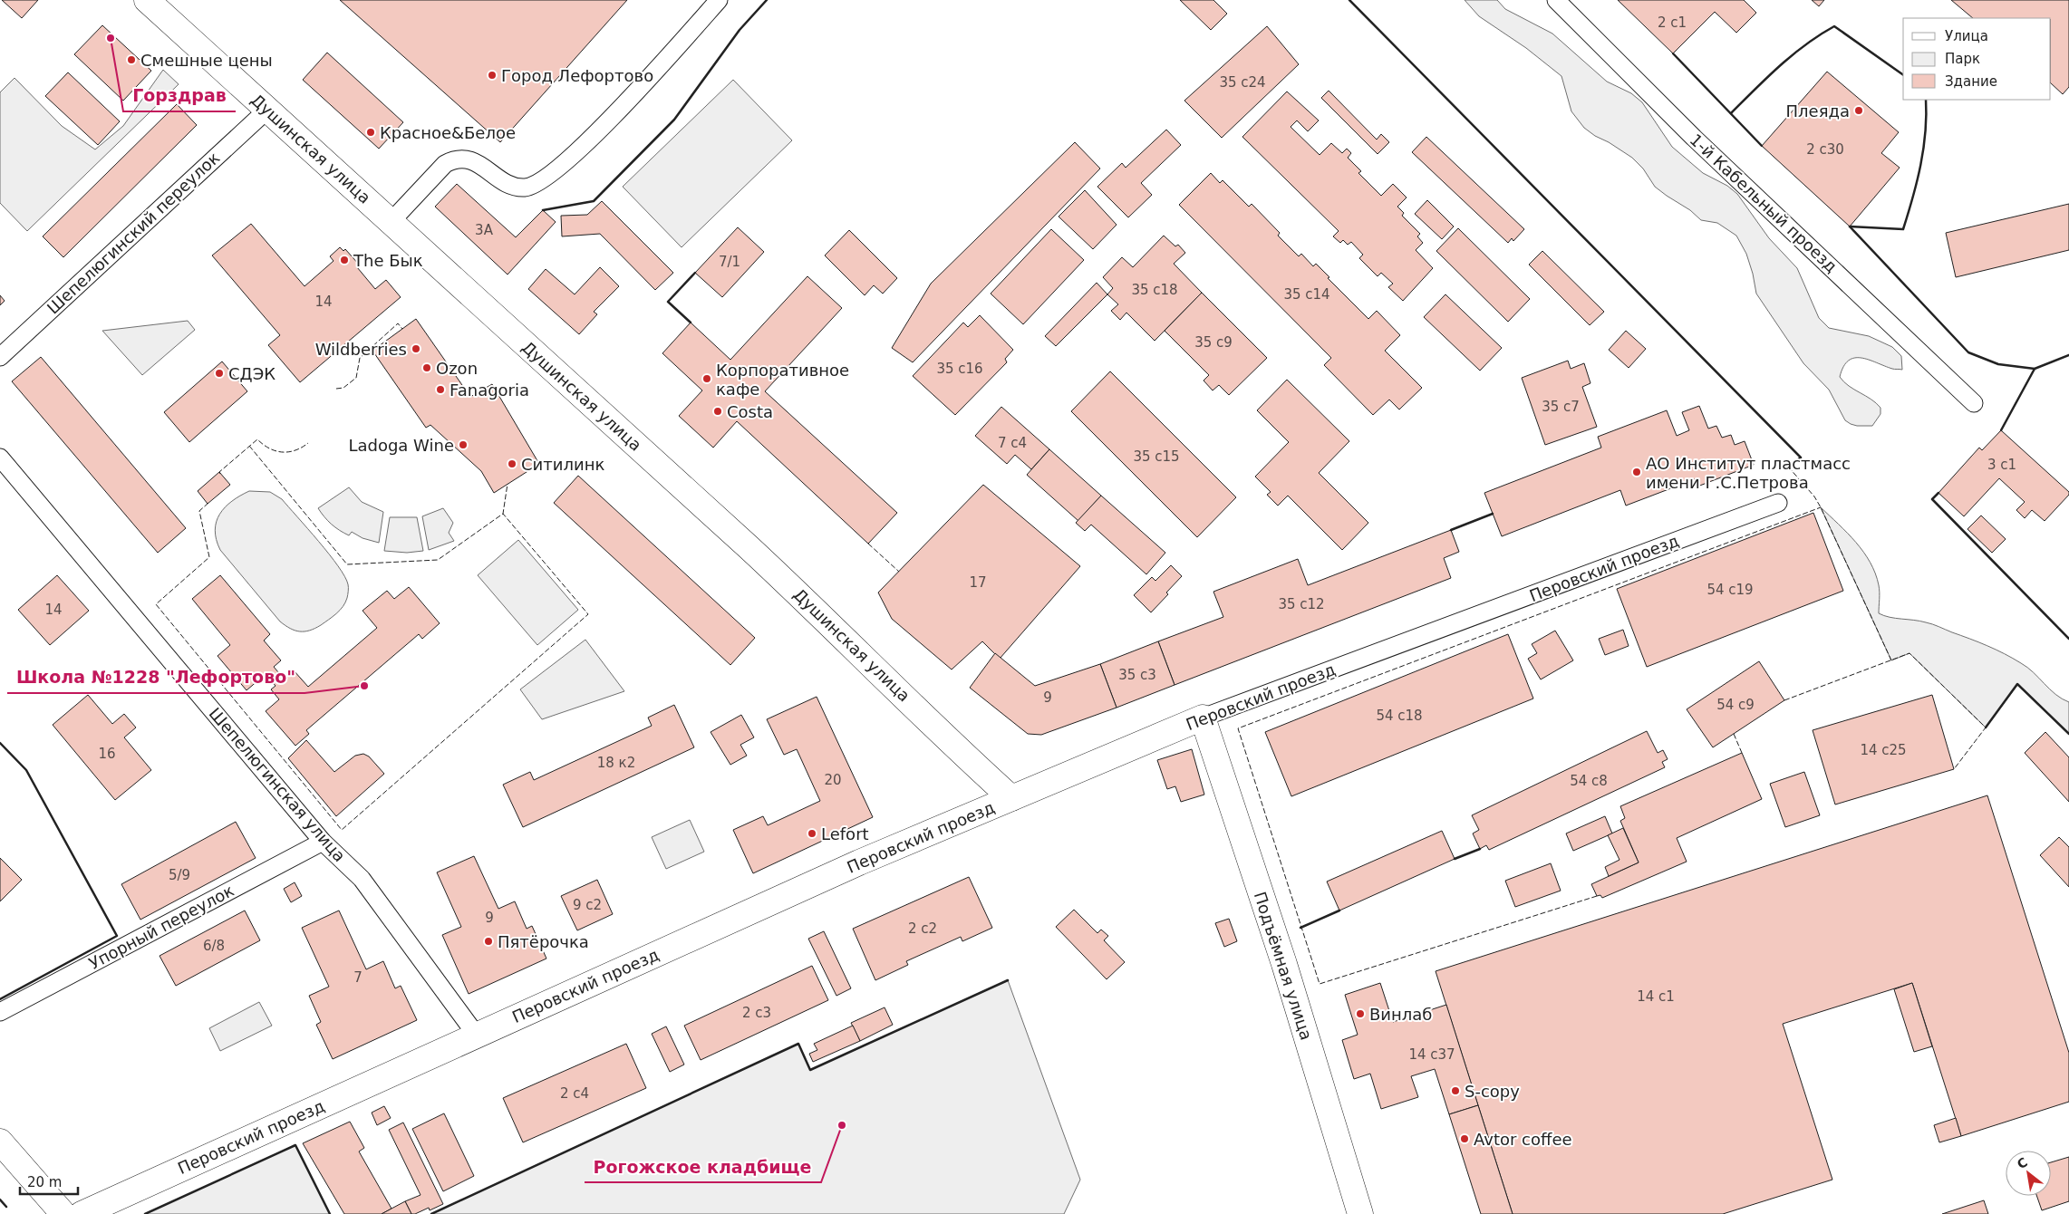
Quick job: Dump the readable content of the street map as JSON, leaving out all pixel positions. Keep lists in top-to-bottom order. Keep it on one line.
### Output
{"streets":{"street":["Душинская улица","1-й Кабельный проезд","Шепелюгинский переулок","Перовский проезд","Шепелюгинская улица","Упорный переулок","Подъёмная улица"]},"crossings":[["Душинская улица","Шепелюгинский переулок"],["Душинская улица","Перовский проезд"],["Перовский проезд","Шепелюгинская улица"],["Перовский проезд","Подъёмная улица"],["Шепелюгинская улица","Упорный переулок"]],"places":["Горздрав","Смешные цены","Город Лефортово","Плеяда","Красное&Белое","The Бык","Wildberries","Ozon","СДЭК","Корпоративное кафе","Fanagoria","Costa","Ladoga Wine","Ситилинк","АО Институт пластмасс имени Г.С.Петрова","Школа №1228 \"Лефортово\"","Lefort","Пятёрочка","Винлаб","S-copy","Рогожское кладбище","Avtor coffee"],"house_numbers":["2 с1","35 с24","2 с30","3А","7/1","35 с18","35 с14","14","35 с9","35 с16","35 с7","7 с4","35 с15","3 с1","17","54 с19","35 с12","14","35 с3","9","54 с9","54 с18","14 с25","16","18 к2","20","54 с8","5/9","9 с2","9","2 с2","6/8","7","14 с1","2 с3","14 c37","2 с4"],"legend":["Улица","Парк","Здание"],"scale_bar":"20 m","north":"top left"}
